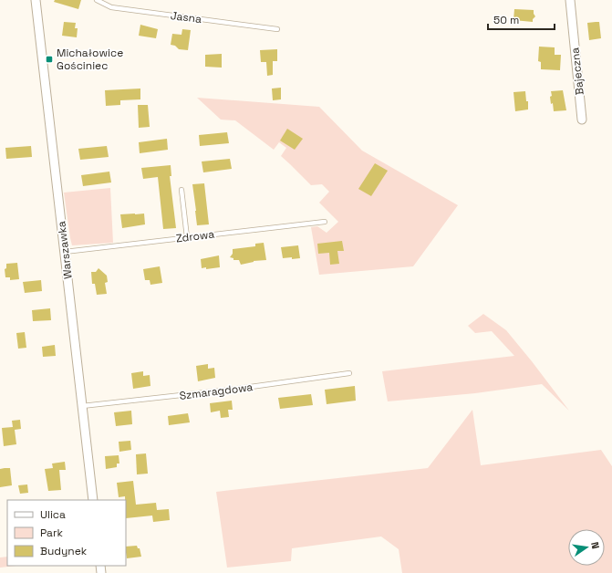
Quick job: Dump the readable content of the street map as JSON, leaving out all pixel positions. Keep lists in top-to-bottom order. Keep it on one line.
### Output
{"streets":{"street":["Bajeczna","Warszawka"],"lane":["Jasna","Zdrowa","Szmaragdowa"]},"crossings":[["Zdrowa","Warszawka"],["Warszawka","Szmaragdowa"]],"places":{"transit":["Michałowice Gościniec"]},"legend":["Ulica","Park","Budynek"],"scale_bar":"50 m","north":"right"}
